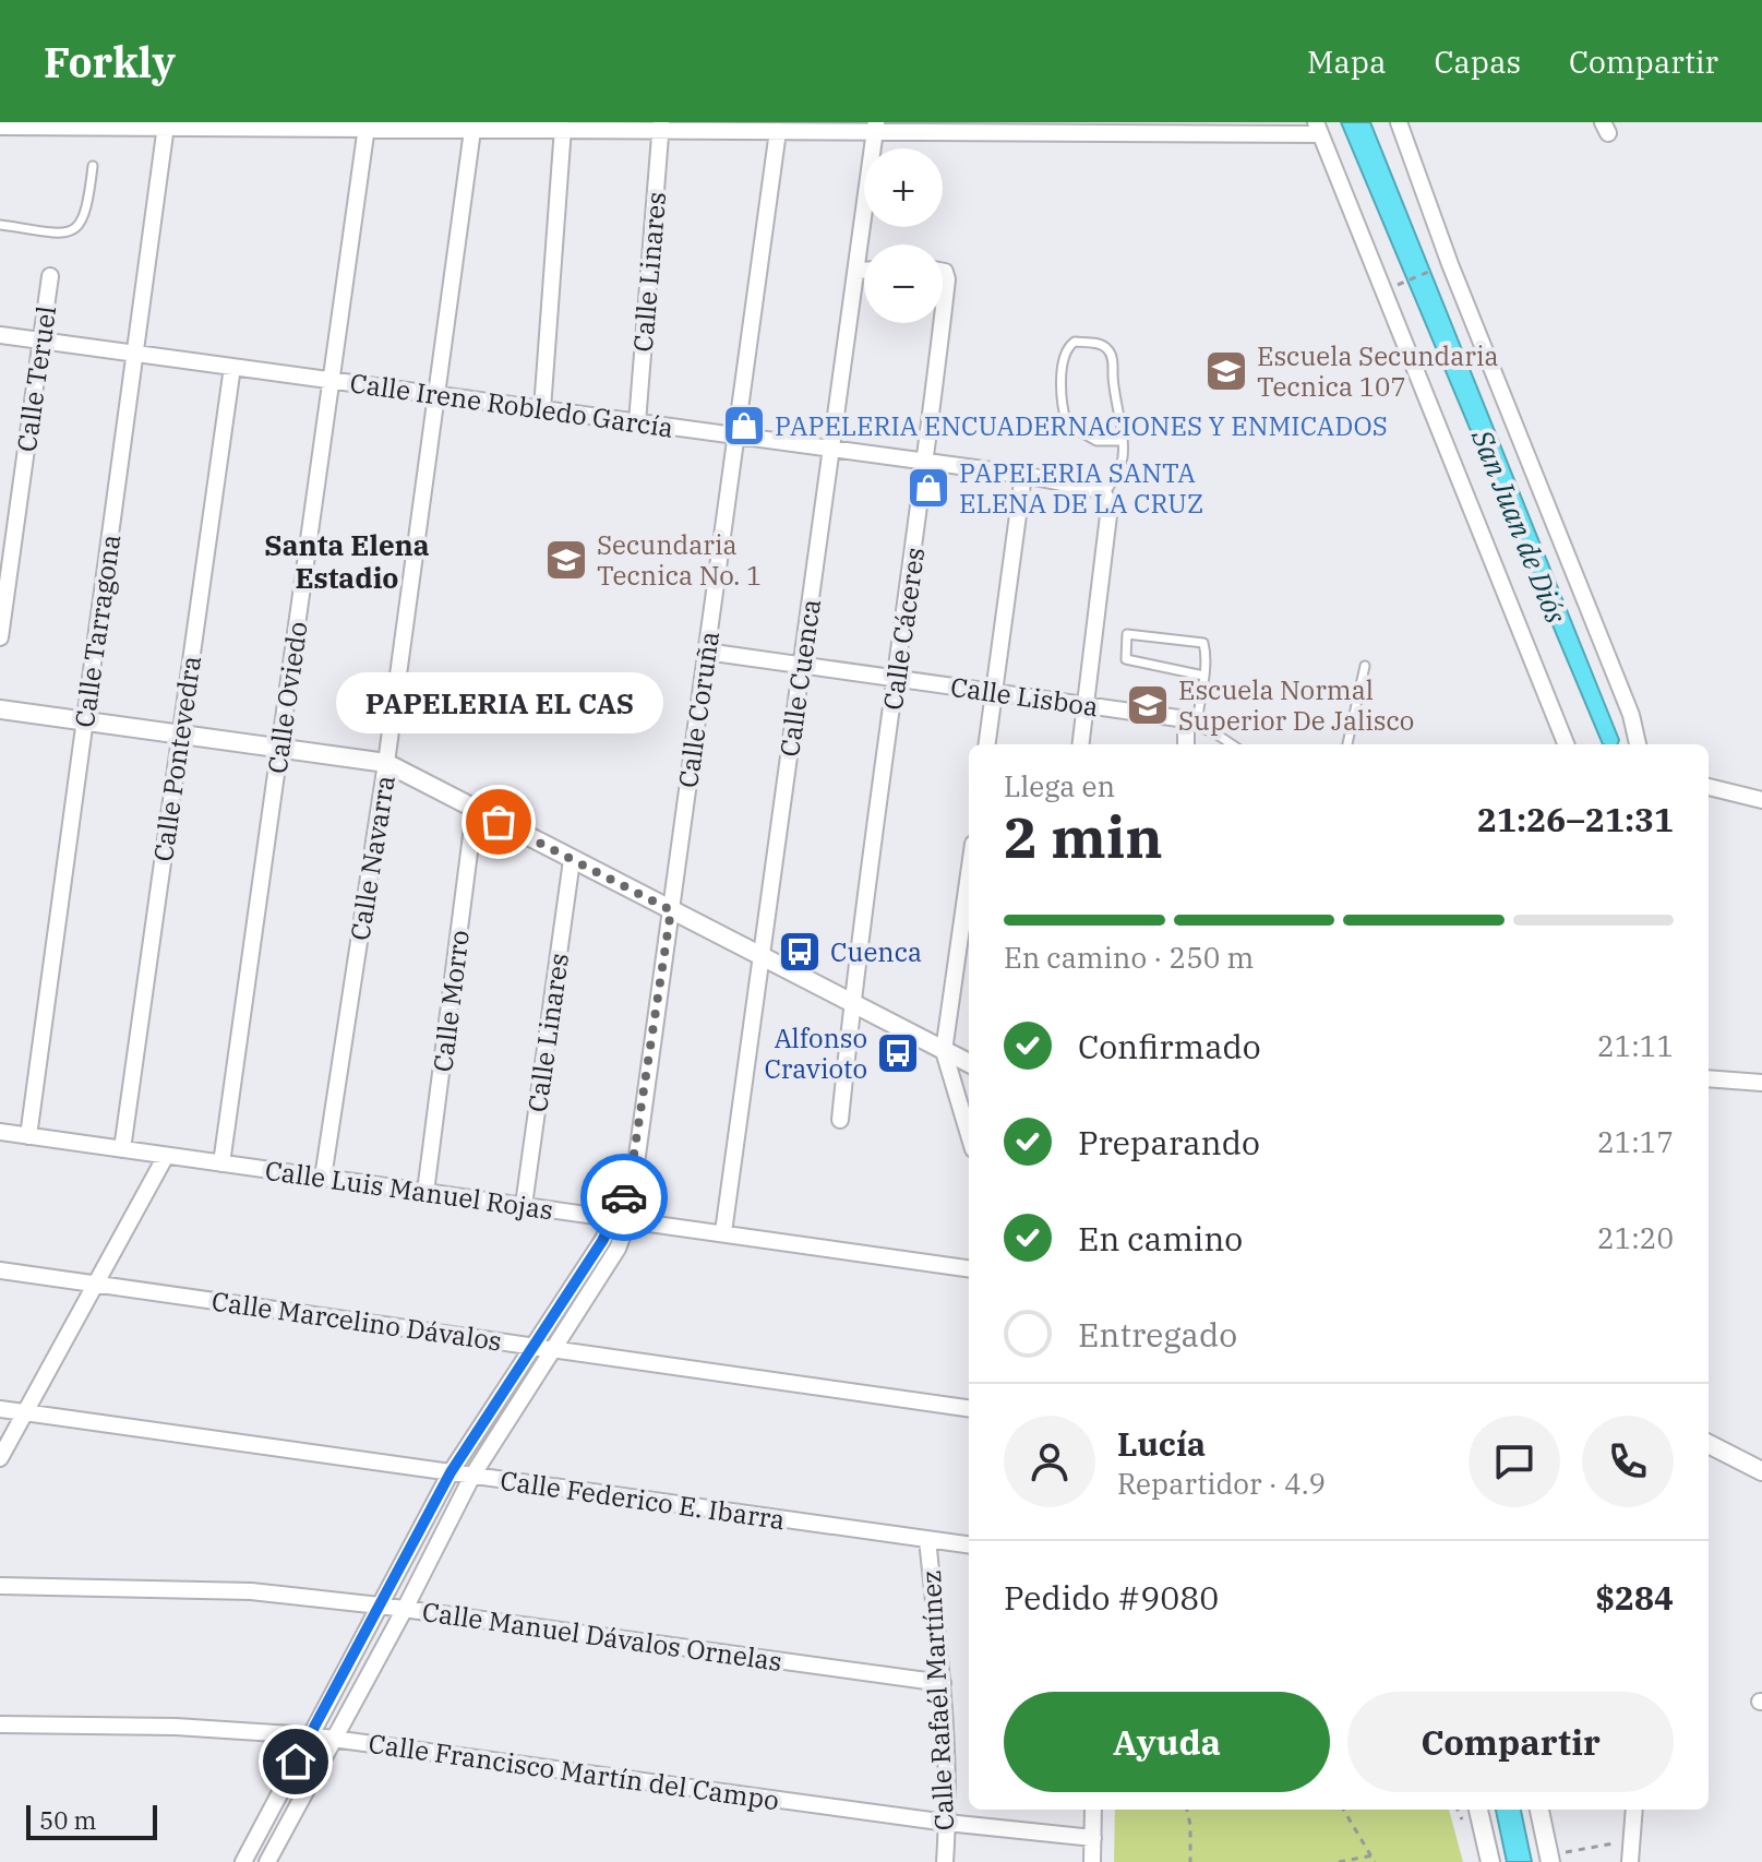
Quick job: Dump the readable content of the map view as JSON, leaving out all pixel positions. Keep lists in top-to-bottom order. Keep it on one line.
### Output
{"streets":{"street":["Calle Linares","Calle Teruel","Calle Irene Robledo García","Calle Cáceres","Calle Tarragona","Calle Cuenca","Calle Lisboa","Calle Oviedo","Calle Coruña","Calle Pontevedra","Calle Navarra","Calle Morro","Calle Luis Manuel Rojas","Calle Marcelino Dávalos","Calle Federico E. Ibarra","Calle Manuel Dávalos Ornelas","Calle Rafaél Martínez","Calle Francisco Martín del Campo"]},"crossings":[["Calle Linares","Calle Irene Robledo García"],["Calle Linares","Calle Luis Manuel Rojas"],["Calle Teruel","Calle Irene Robledo García"],["Calle Irene Robledo García","Calle Cáceres"],["Calle Irene Robledo García","Calle Tarragona"],["Calle Irene Robledo García","Calle Cuenca"],["Calle Irene Robledo García","Calle Oviedo"],["Calle Irene Robledo García","Calle Coruña"],["Calle Irene Robledo García","Calle Pontevedra"],["Calle Irene Robledo García","Calle Navarra"],["Calle Cáceres","Calle Lisboa"],["Calle Tarragona","Calle Luis Manuel Rojas"],["Calle Cuenca","Calle Lisboa"],["Calle Cuenca","Calle Luis Manuel Rojas"],["Calle Lisboa","Calle Coruña"],["Calle Oviedo","Calle Luis Manuel Rojas"],["Calle Coruña","Calle Luis Manuel Rojas"],["Calle Pontevedra","Calle Luis Manuel Rojas"],["Calle Navarra","Calle Luis Manuel Rojas"],["Calle Morro","Calle Luis Manuel Rojas"],["Calle Federico E. Ibarra","Calle Rafaél Martínez"],["Calle Manuel Dávalos Ornelas","Calle Rafaél Martínez"],["Calle Rafaél Martínez","Calle Francisco Martín del Campo"]],"districts":["Santa Elena Estadio"],"water":["San Juan de Diós"],"places":{"school or university":["Escuela Secundaria Tecnica 107","Secundaria Tecnica No. 1","Escuela Normal Superior De Jalisco"],"shop":["PAPELERIA ENCUADERNACIONES Y ENMICADOS","PAPELERIA SANTA ELENA DE LA CRUZ"],"other":["PAPELERIA EL CAS"],"bus stop":["Cuenca","Alfonso Cravioto"]},"scale_bar":"50 m","page":{"header":"Forkly","nav":["Mapa","Capas","Compartir"],"map_buttons":["+","−"],"bubble":"PAPELERIA EL CAS","heading":["2 min","Llega en","21:26–21:31"],"panel":["Lucía","Repartidor · 4.9","Pedido #9080","$284"],"bar":"En camino · 250 m","list":[["Confirmado","21:11"],["Preparando","21:17"],["En camino","21:20"],"Entregado"],"buttons":["Ayuda","Compartir"],"scale":"50 m"}}
